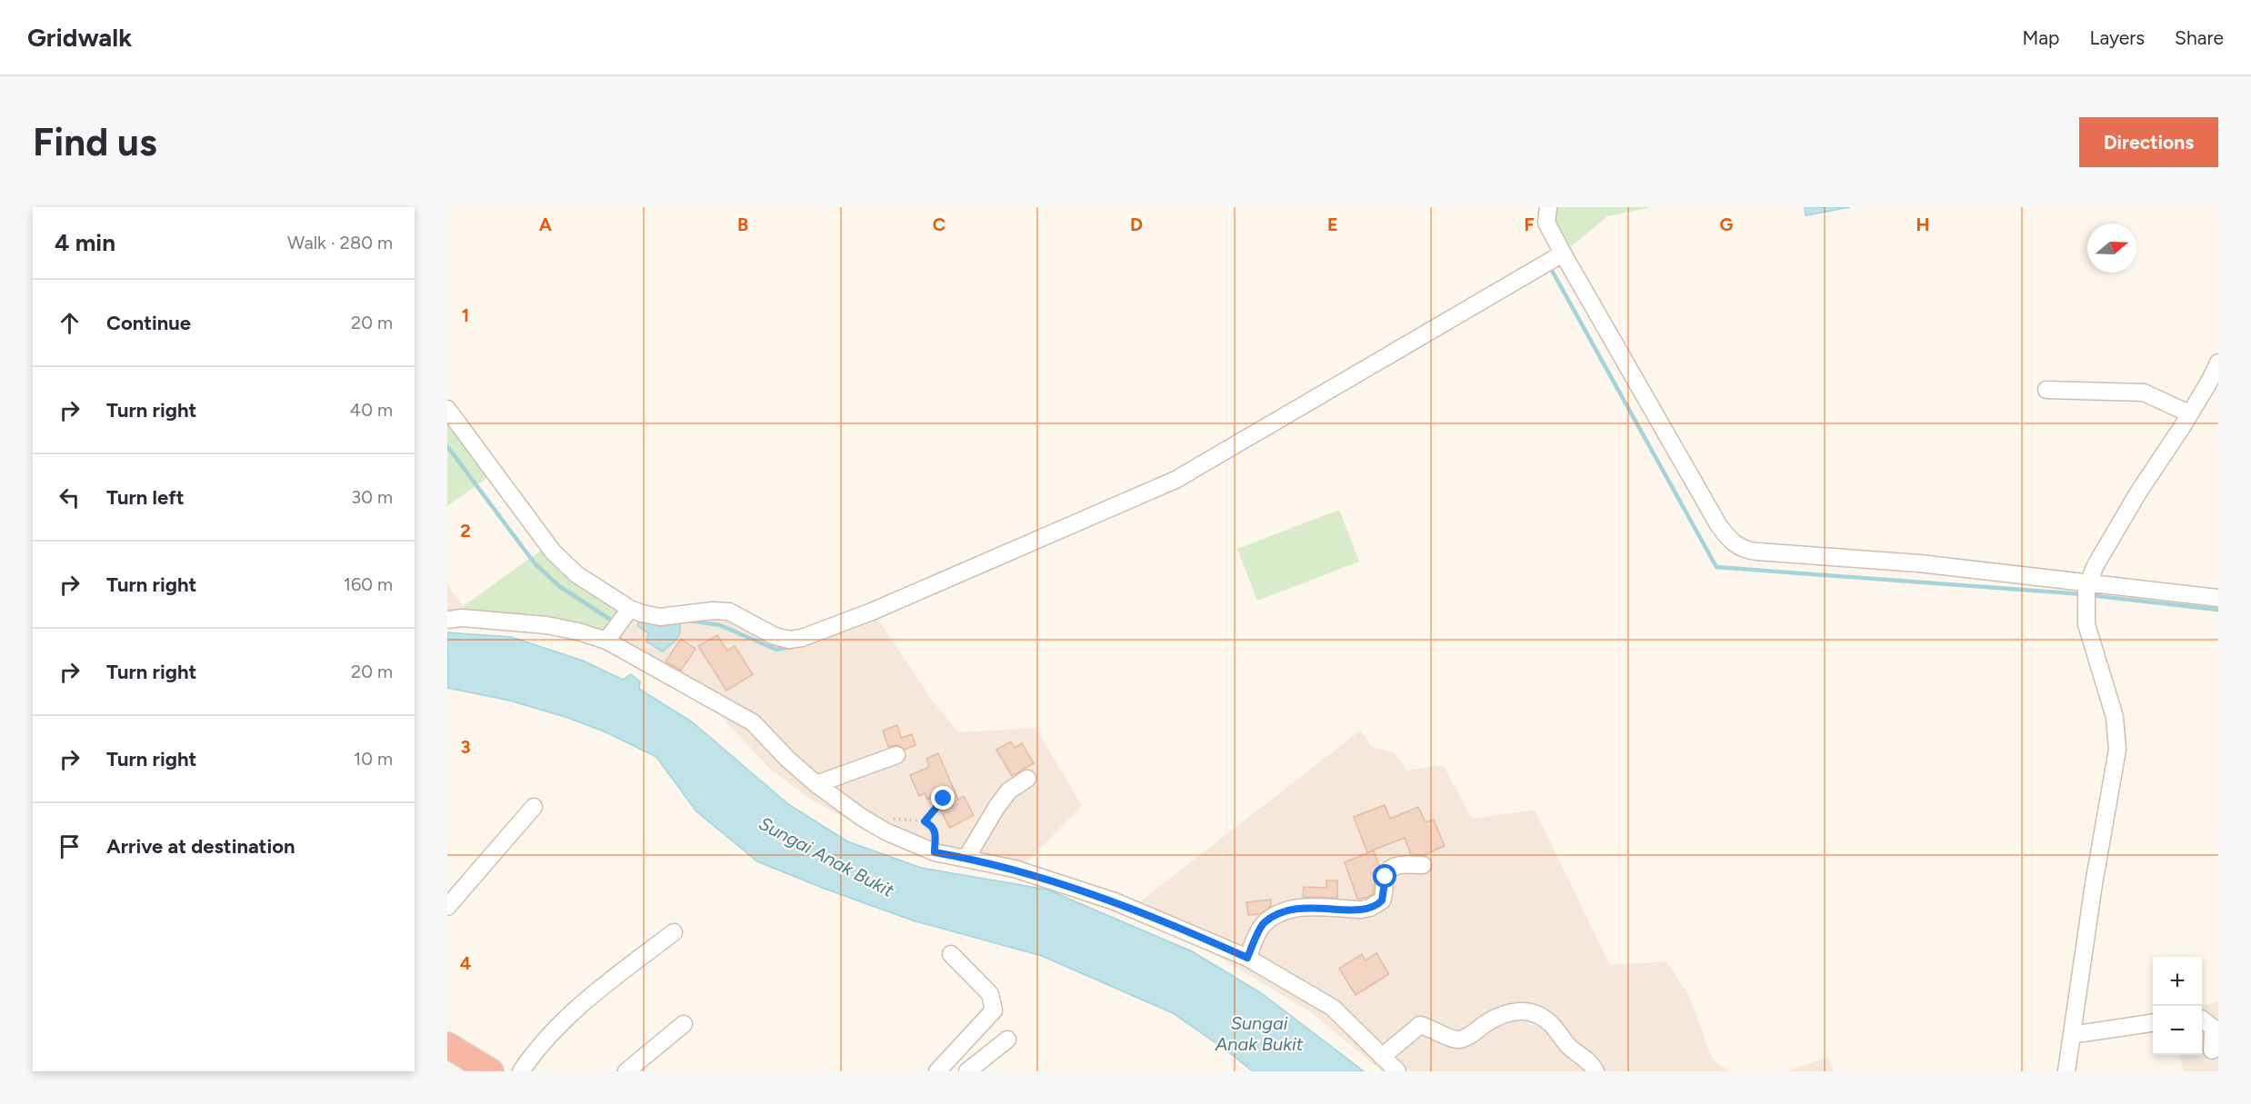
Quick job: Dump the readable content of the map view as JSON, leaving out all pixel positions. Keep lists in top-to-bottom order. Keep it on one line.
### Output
{"water":["Sungai Anak Bukit"],"north":"right","page":{"header":"Gridwalk","nav":["Map","Layers","Share"],"buttons":"Directions","title":"Find us","heading":["4 min","Walk · 280 m"],"list":[["Continue","20 m"],["Turn right","40 m"],["Turn left","30 m"],["Turn right","160 m"],["Turn right","20 m"],["Turn right","10 m"],"Arrive at destination"],"map_buttons":["+","−"]},"grid":{"columns":["A","B","C","D","E","F","G","H"],"rows":["1","2","3","4"]}}
